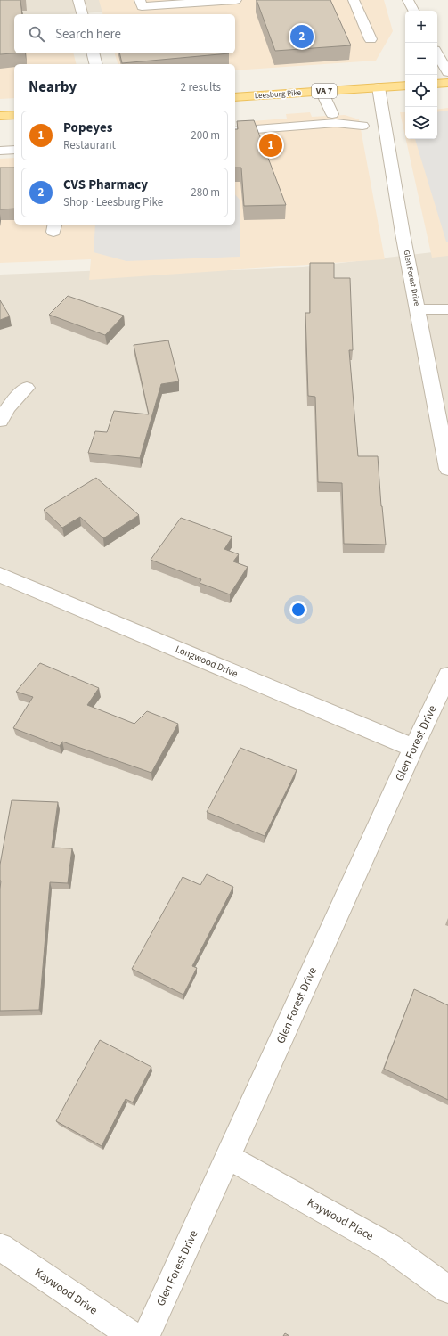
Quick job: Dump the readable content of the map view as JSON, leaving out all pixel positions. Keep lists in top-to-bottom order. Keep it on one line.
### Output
{"streets":{"main road":["VA 7","Leesburg Pike"],"street":["Glen Forest Drive","Longwood Drive","Kaywood Place","Kaywood Drive"]},"crossings":[["Leesburg Pike","Glen Forest Drive"],["Glen Forest Drive","Longwood Drive"],["Glen Forest Drive","Kaywood Place"]],"page":{"map_buttons":["+","−"],"search":"Search here","pins":["2","1"],"heading":["Nearby","2 results"],"list":[{"mark":"1","name":"Popeyes","note":"Restaurant","value":"200 m"},{"mark":"2","name":"CVS Pharmacy","note":"Shop · Leesburg Pike","value":"280 m"}]}}
